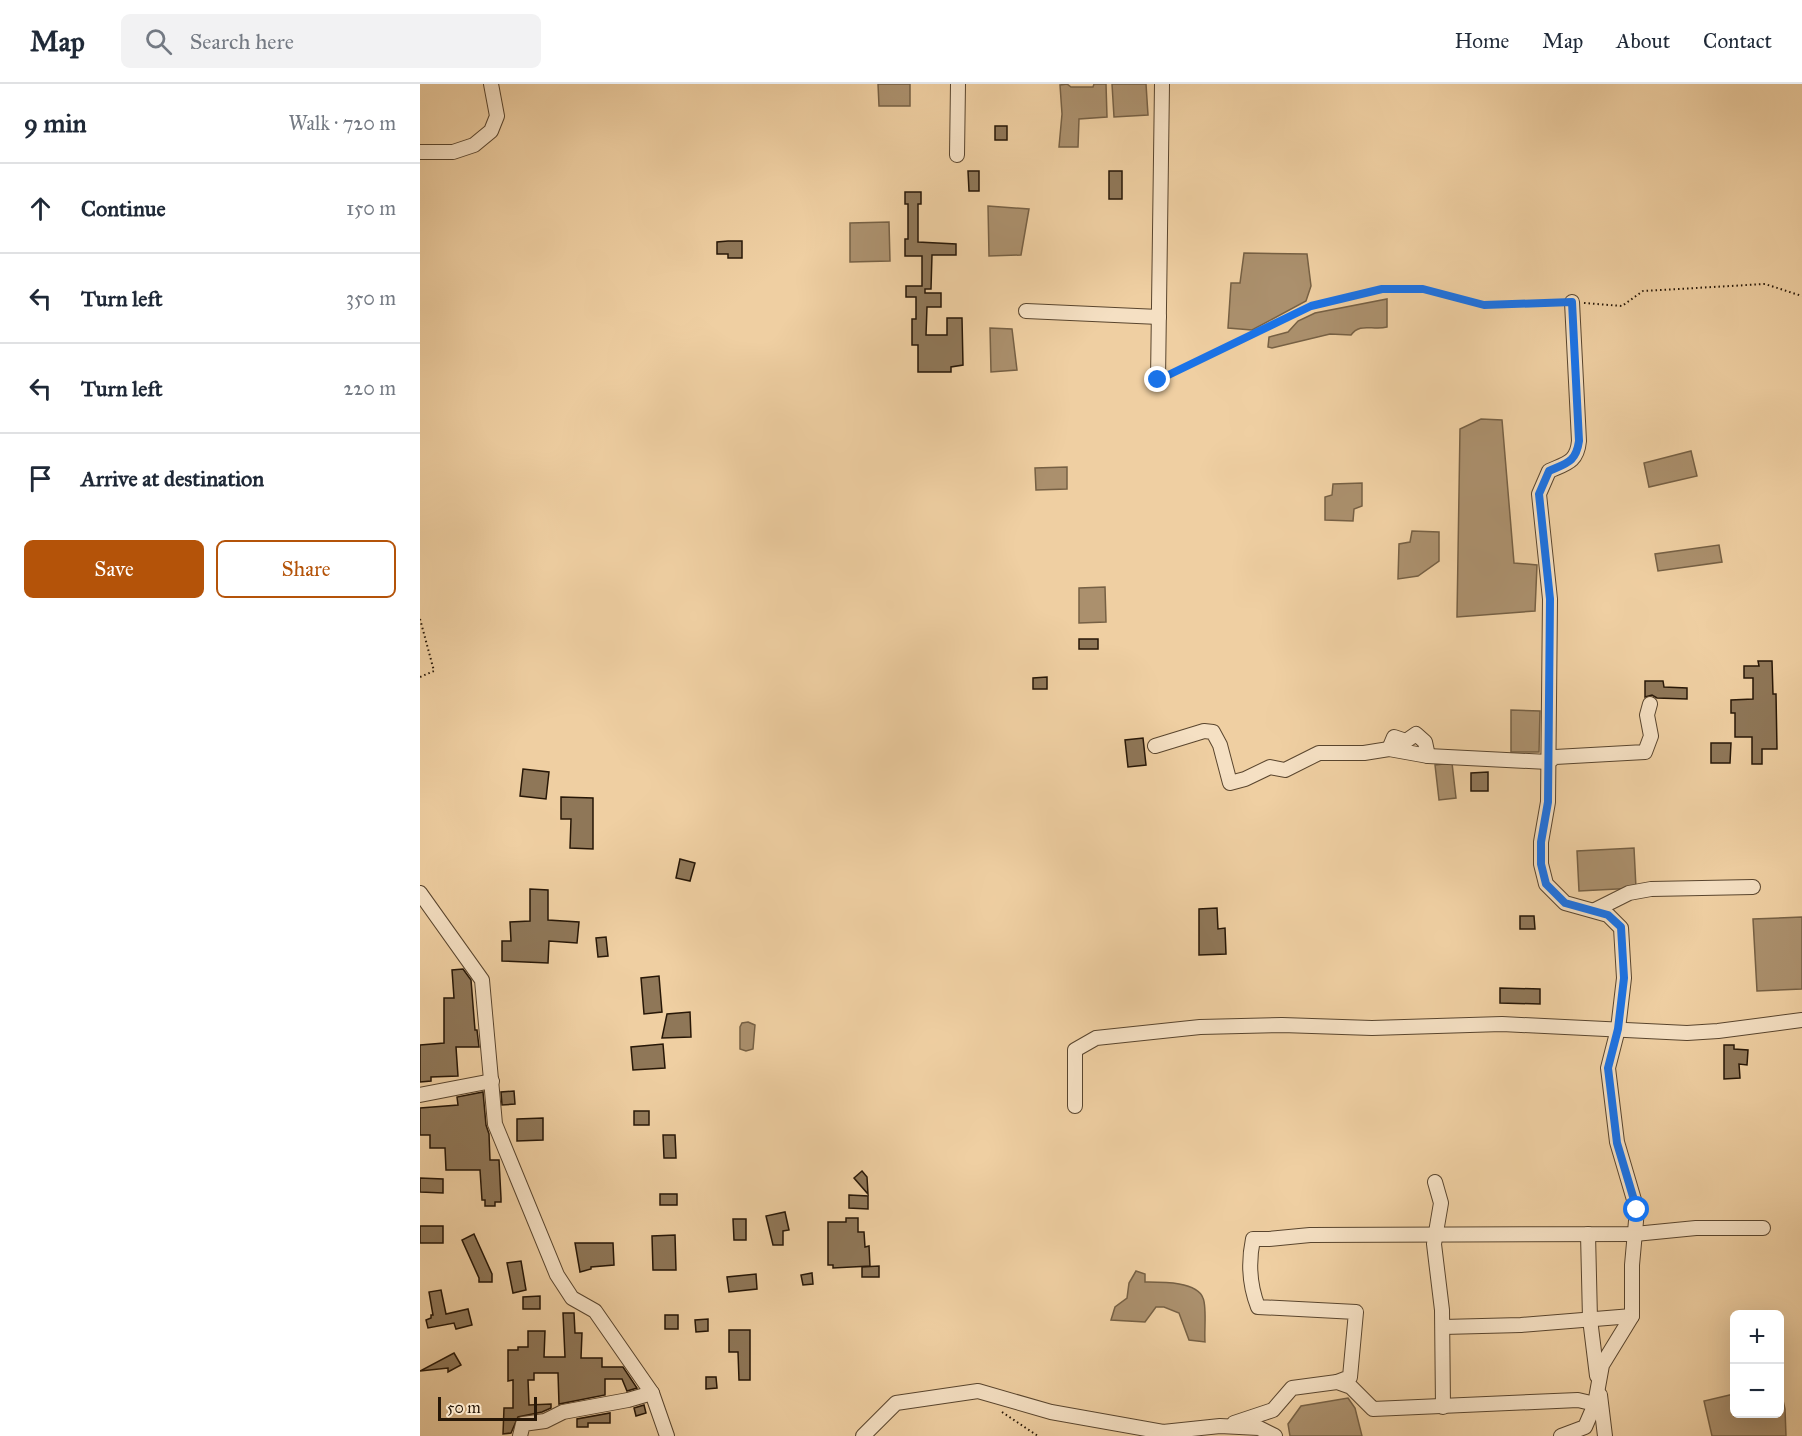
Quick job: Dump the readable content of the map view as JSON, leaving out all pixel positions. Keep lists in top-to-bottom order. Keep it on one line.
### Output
{"scale_bar":"50 m","page":{"header":"Map","search":"Search here","nav":["Home","Map","About","Contact"],"heading":["9 min","Walk · 720 m"],"list":[["Continue","150 m"],["Turn left","350 m"],["Turn left","220 m"],"Arrive at destination"],"buttons":["Save","Share"],"map_buttons":["+","−"],"scale":"50 m"}}
